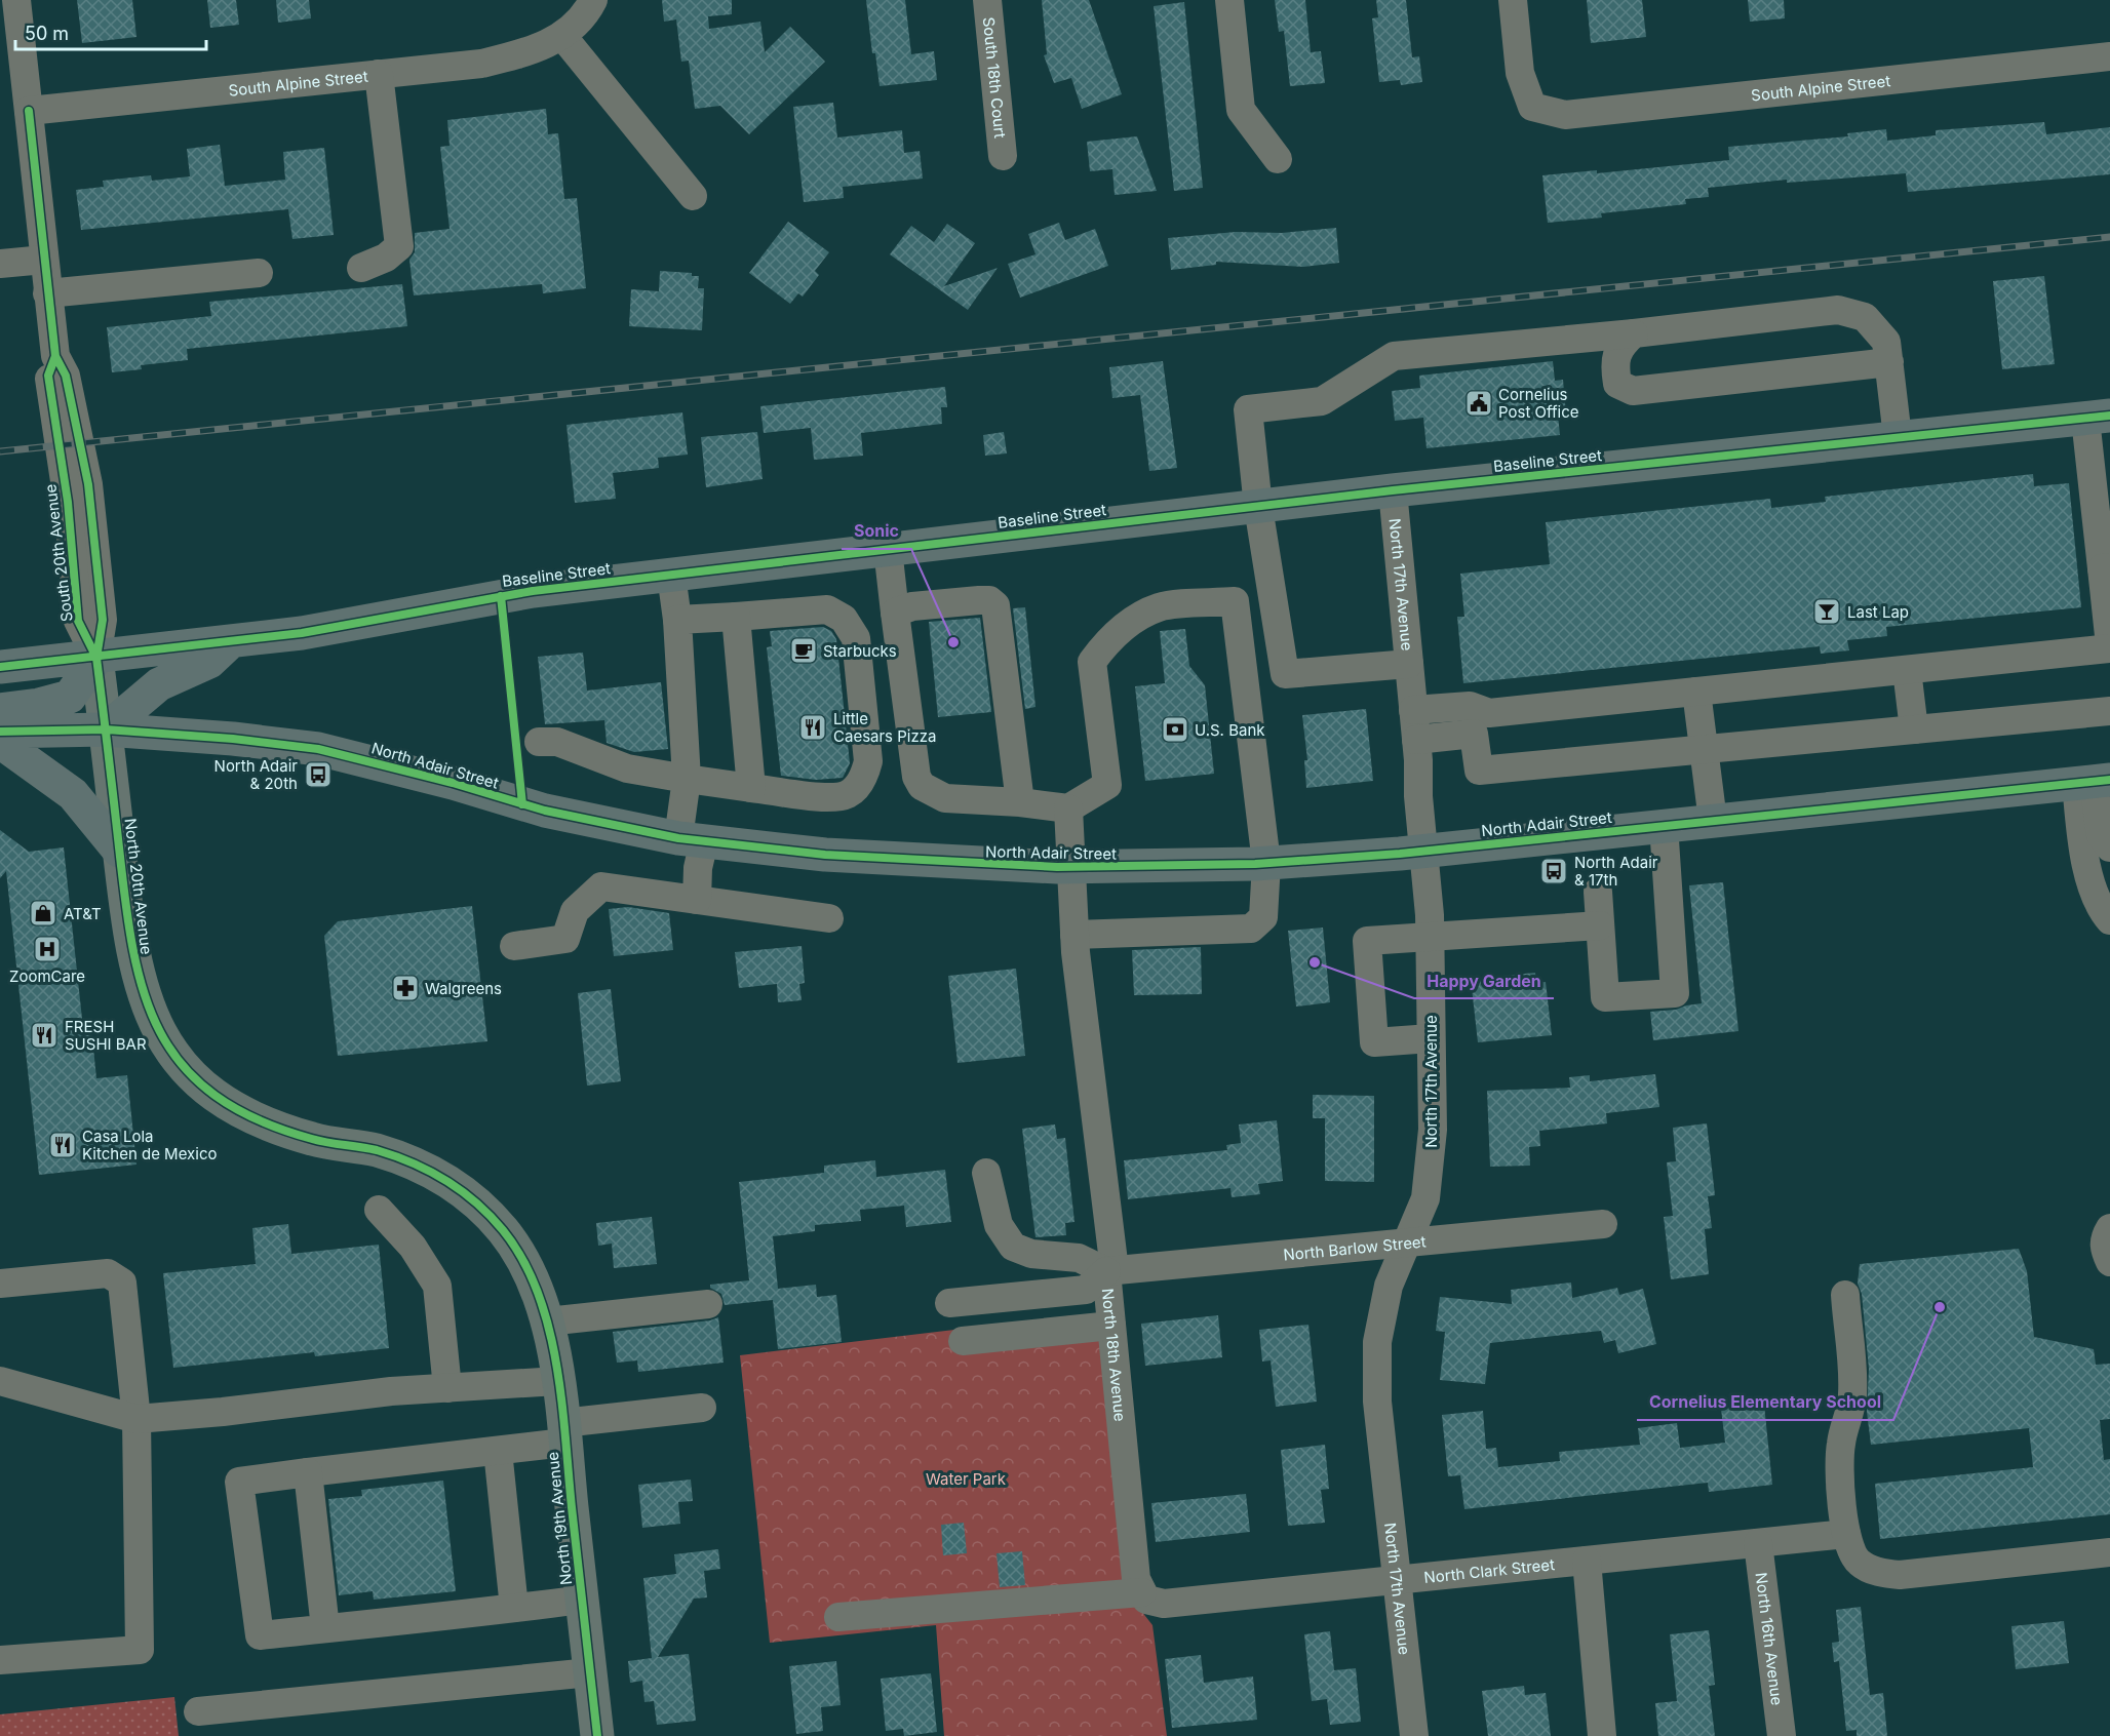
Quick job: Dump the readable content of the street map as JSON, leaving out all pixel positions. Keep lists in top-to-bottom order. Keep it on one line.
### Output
{"streets":{"highway":["Baseline Street","North Adair Street"],"main road":["North 20th Avenue","North 19th Avenue"],"street":["South 18th Court","South Alpine Street","South 20th Avenue","North 17th Avenue","North Barlow Street","North 18th Avenue","North Clark Street","North 16th Avenue"]},"crossings":[["South Alpine Street","South 20th Avenue"],["Baseline Street","South 20th Avenue"],["Baseline Street","North 17th Avenue"],["Baseline Street","North 20th Avenue"],["South 20th Avenue","North 20th Avenue"],["North 17th Avenue","North Adair Street"],["North 17th Avenue","North Barlow Street"],["North 17th Avenue","North Clark Street"],["North Adair Street","North 20th Avenue"],["North 20th Avenue","North 19th Avenue"],["North Barlow Street","North 18th Avenue"],["North 18th Avenue","North Clark Street"],["North Clark Street","North 16th Avenue"]],"parks":["Water Park"],"places":{"public building":["Cornelius Post Office"],"bar":["Last Lap"],"other":["Sonic","Happy Garden","Cornelius Elementary School"],"cafe":["Starbucks"],"restaurant":["Little Caesars Pizza","FRESH SUSHI BAR","Casa Lola Kitchen de Mexico"],"bank":["U.S. Bank"],"bus stop":["North Adair & 20th","North Adair & 17th"],"shop":["AT&T"],"hospital":["ZoomCare"],"pharmacy":["Walgreens"]},"scale_bar":"50 m"}
